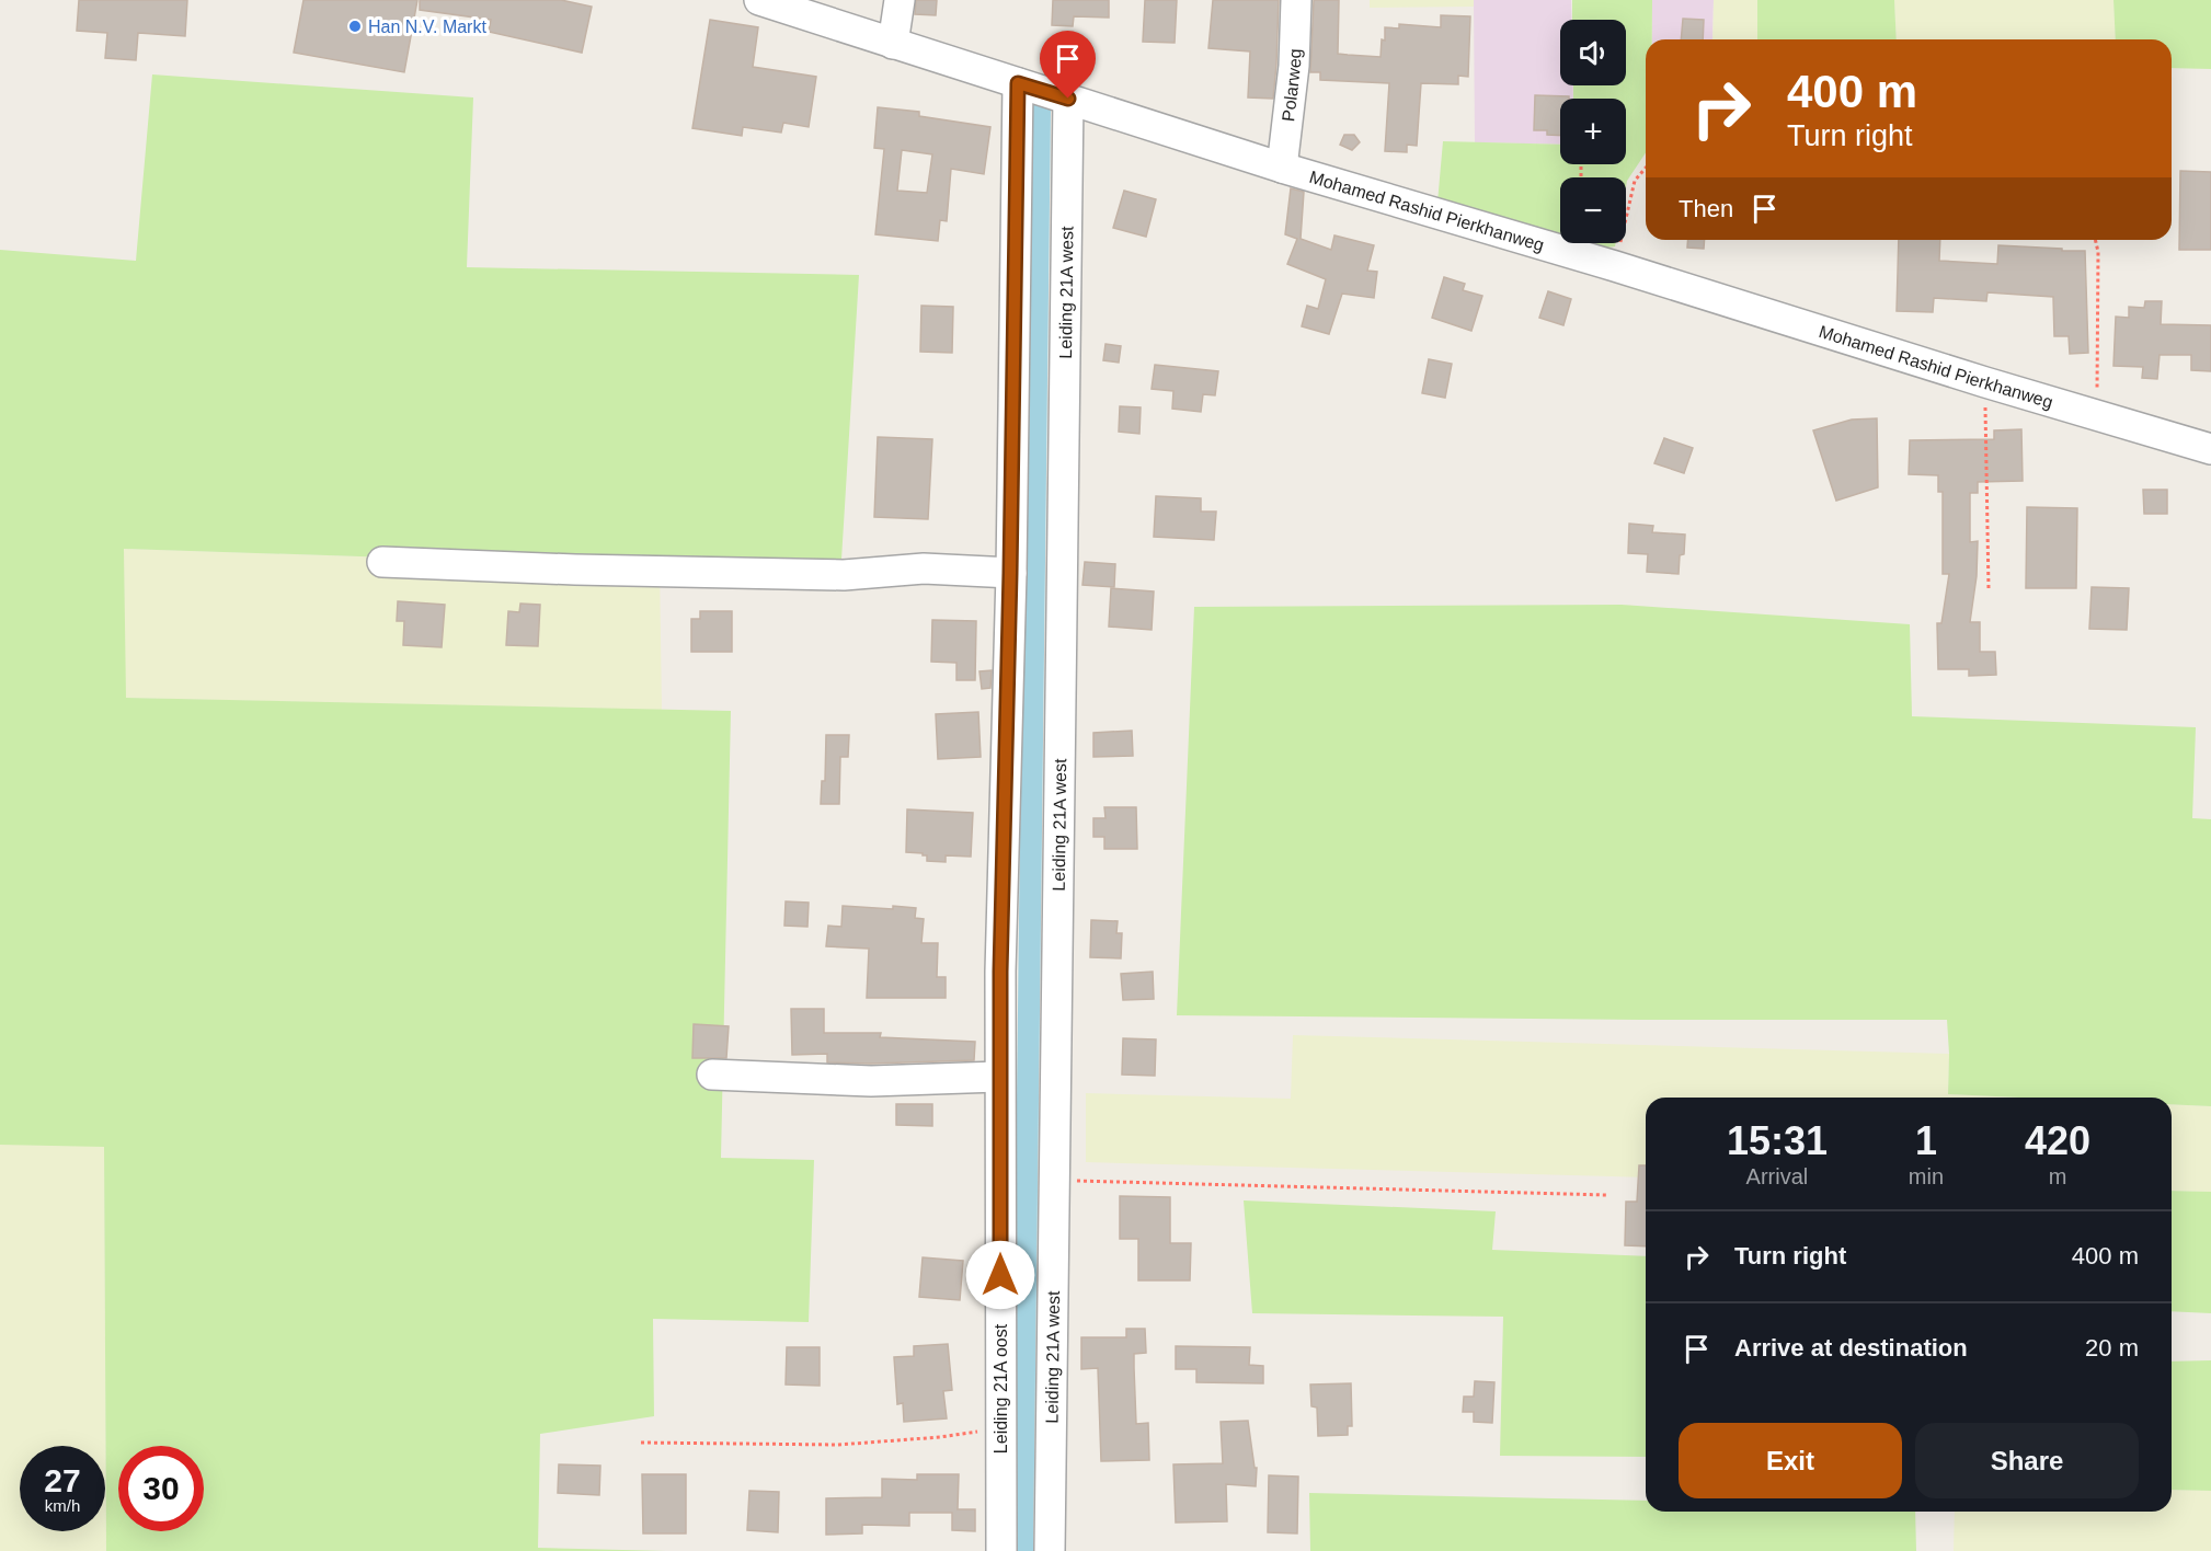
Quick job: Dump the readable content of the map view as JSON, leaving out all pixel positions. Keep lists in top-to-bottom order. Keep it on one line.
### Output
{"streets":{"street":["Polarweg","Mohamed Rashid Pierkhanweg","Leiding 21A west","Leiding 21A oost"]},"crossings":[["Polarweg","Mohamed Rashid Pierkhanweg"],["Mohamed Rashid Pierkhanweg","Leiding 21A west"],["Mohamed Rashid Pierkhanweg","Leiding 21A oost"]],"places":["Han N.V. Markt"],"page":{"map_buttons":["+","−"],"turn":["400 m","Turn right"],"then":"Then","eta":["15:31","Arrival","1","min","420","m"],"list":[{"name":"Turn right","value":"400 m"},{"name":"Arrive at destination","value":"20 m"}],"buttons":["Exit","Share"],"speed":"27 km/h","limit":"30"}}
